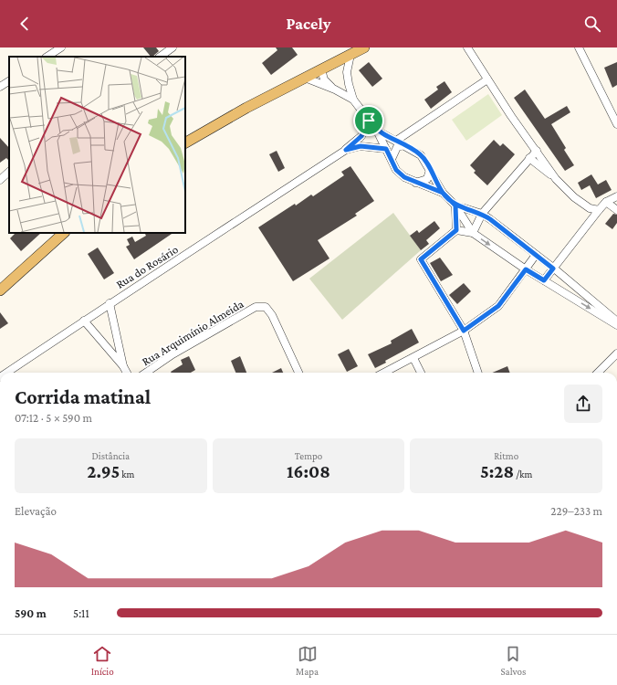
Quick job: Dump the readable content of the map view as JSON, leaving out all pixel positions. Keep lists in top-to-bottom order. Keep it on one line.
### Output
{"streets":{"street":["Rua do Rosário","Rua Arquimínio Almeida"]},"page":{"header":"Pacely","heading":["Corrida matinal","07:12 · 5 × 590 m"],"stats":[["Distância","2.95 km"],["Tempo","16:08"],["Ritmo","5:28 /km"]],"chart":["Elevação","229–233 m"],"list":[{"name":"590 m","note":"5:11"}],"tabs":["Início","Mapa","Salvos"]}}
